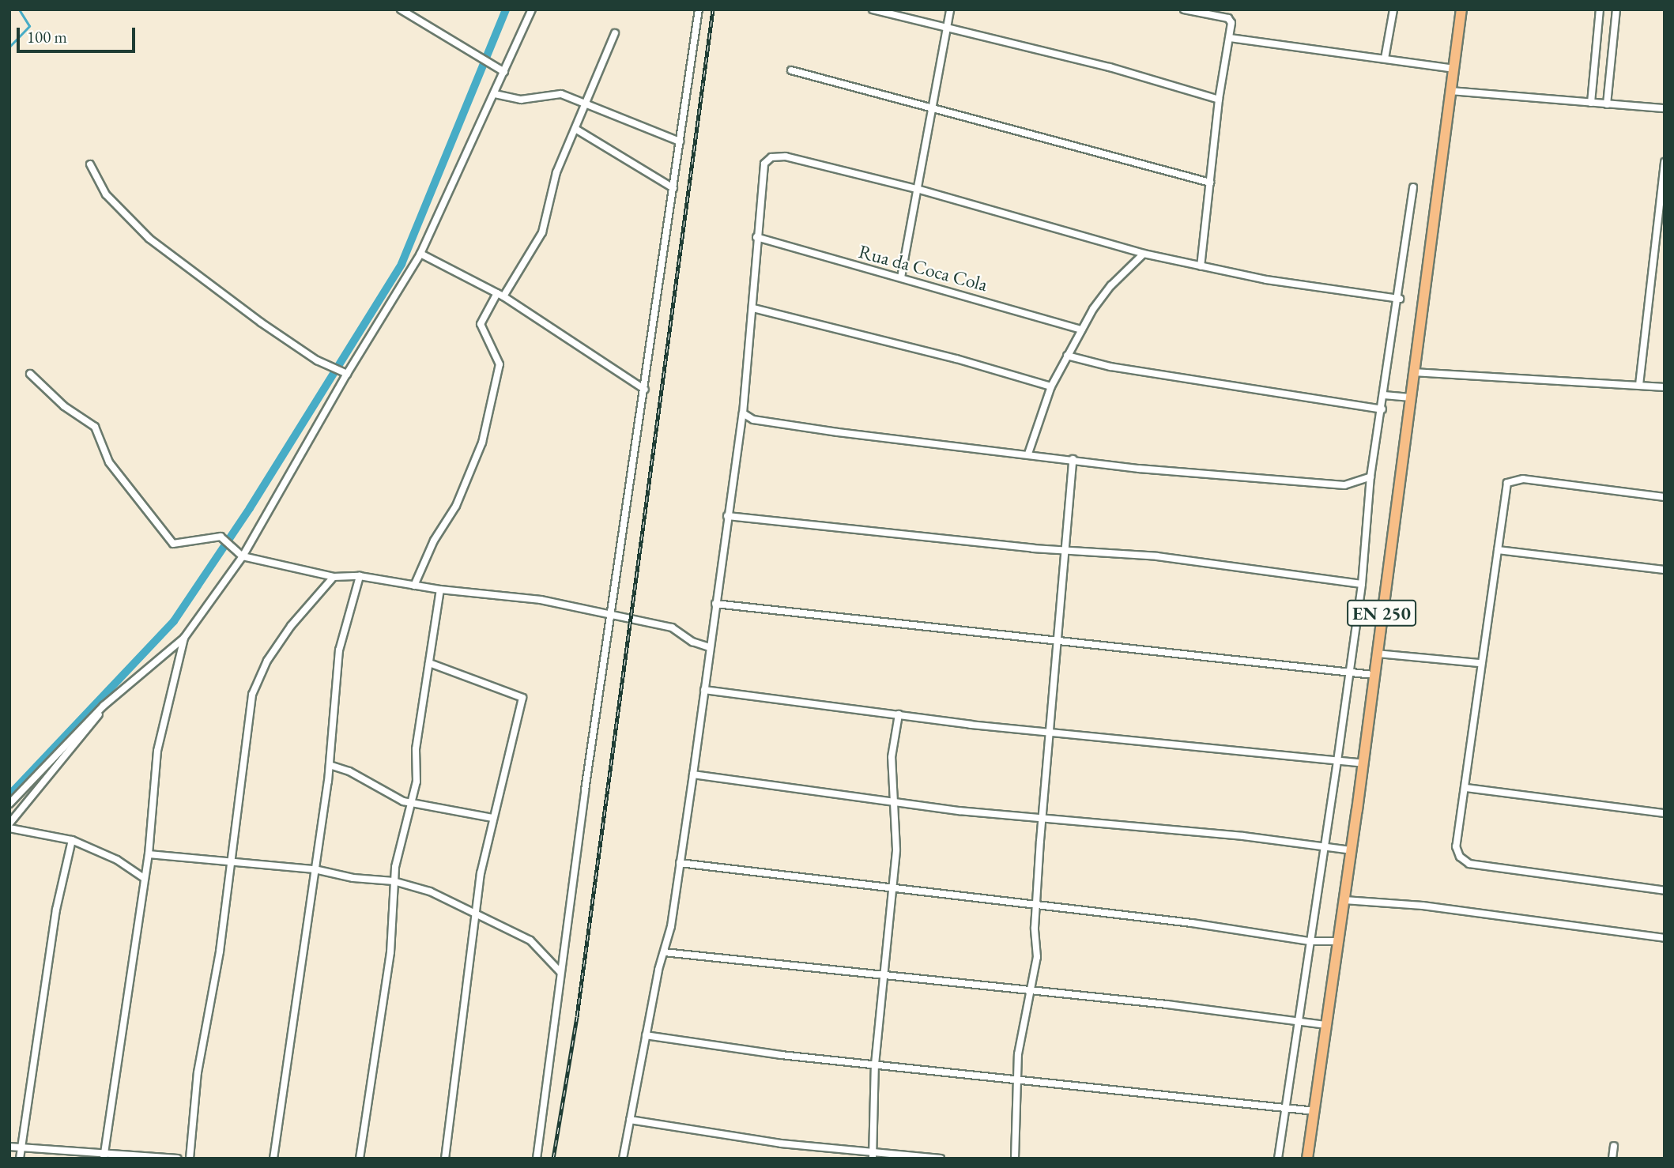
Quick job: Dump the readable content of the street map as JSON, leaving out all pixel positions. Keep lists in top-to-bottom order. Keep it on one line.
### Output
{"streets":{"main road":["EN 250"],"street":["Rua da Coca Cola"]},"scale_bar":"100 m"}
